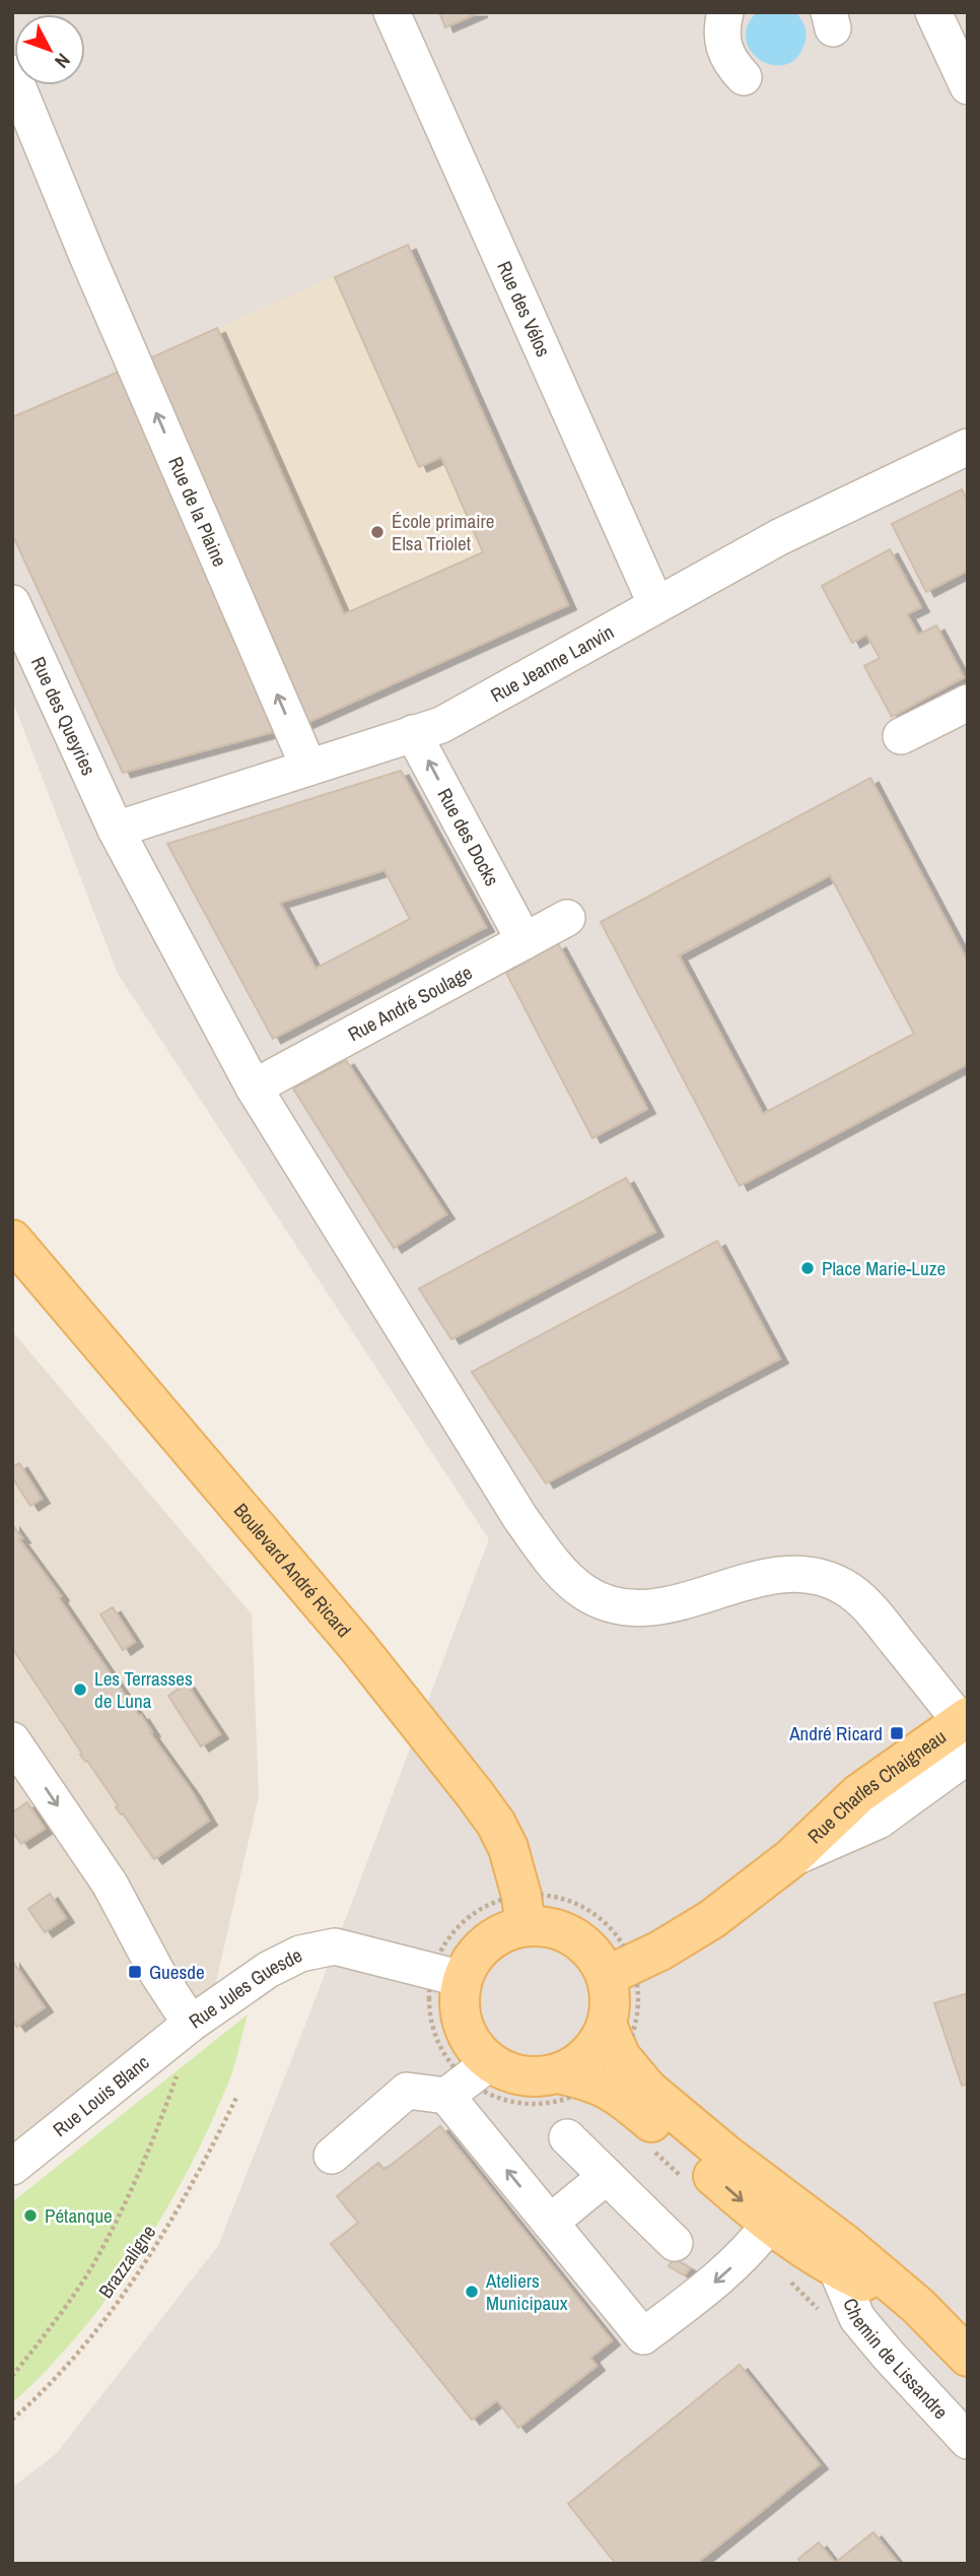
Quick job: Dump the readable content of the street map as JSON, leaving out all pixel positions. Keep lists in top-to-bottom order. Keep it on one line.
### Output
{"streets":{"main road":["Boulevard André Ricard","Rue Charles Chaigneau"],"street":["Rue des Vélos","Rue de la Plaine","Rue Jeanne Lanvin","Rue des Queyries","Rue des Docks","Rue André Soulage","Rue Jules Guesde","Rue Louis Blanc","Chemin de Lissandre"],"path":["Brazzaligne"]},"crossings":[["Rue des Vélos","Rue Jeanne Lanvin"],["Rue de la Plaine","Rue Jeanne Lanvin"],["Rue Jeanne Lanvin","Rue des Queyries"],["Rue Jeanne Lanvin","Rue des Docks"],["Rue des Queyries","Rue André Soulage"],["Rue des Queyries","Rue Charles Chaigneau"],["Rue des Docks","Rue André Soulage"],["Boulevard André Ricard","Rue Charles Chaigneau"],["Boulevard André Ricard","Rue Jules Guesde"],["Rue Charles Chaigneau","Rue Jules Guesde"],["Rue Jules Guesde","Rue Louis Blanc"]],"one_way":["Rue de la Plaine","Rue des Docks","Rue Jules Guesde"],"places":{"other":["École primaire Elsa Triolet","Place Marie-Luze","Les Terrasses de Luna","Pétanque","Ateliers Municipaux"],"transit":["André Ricard","Guesde"]},"north":"bottom right"}
